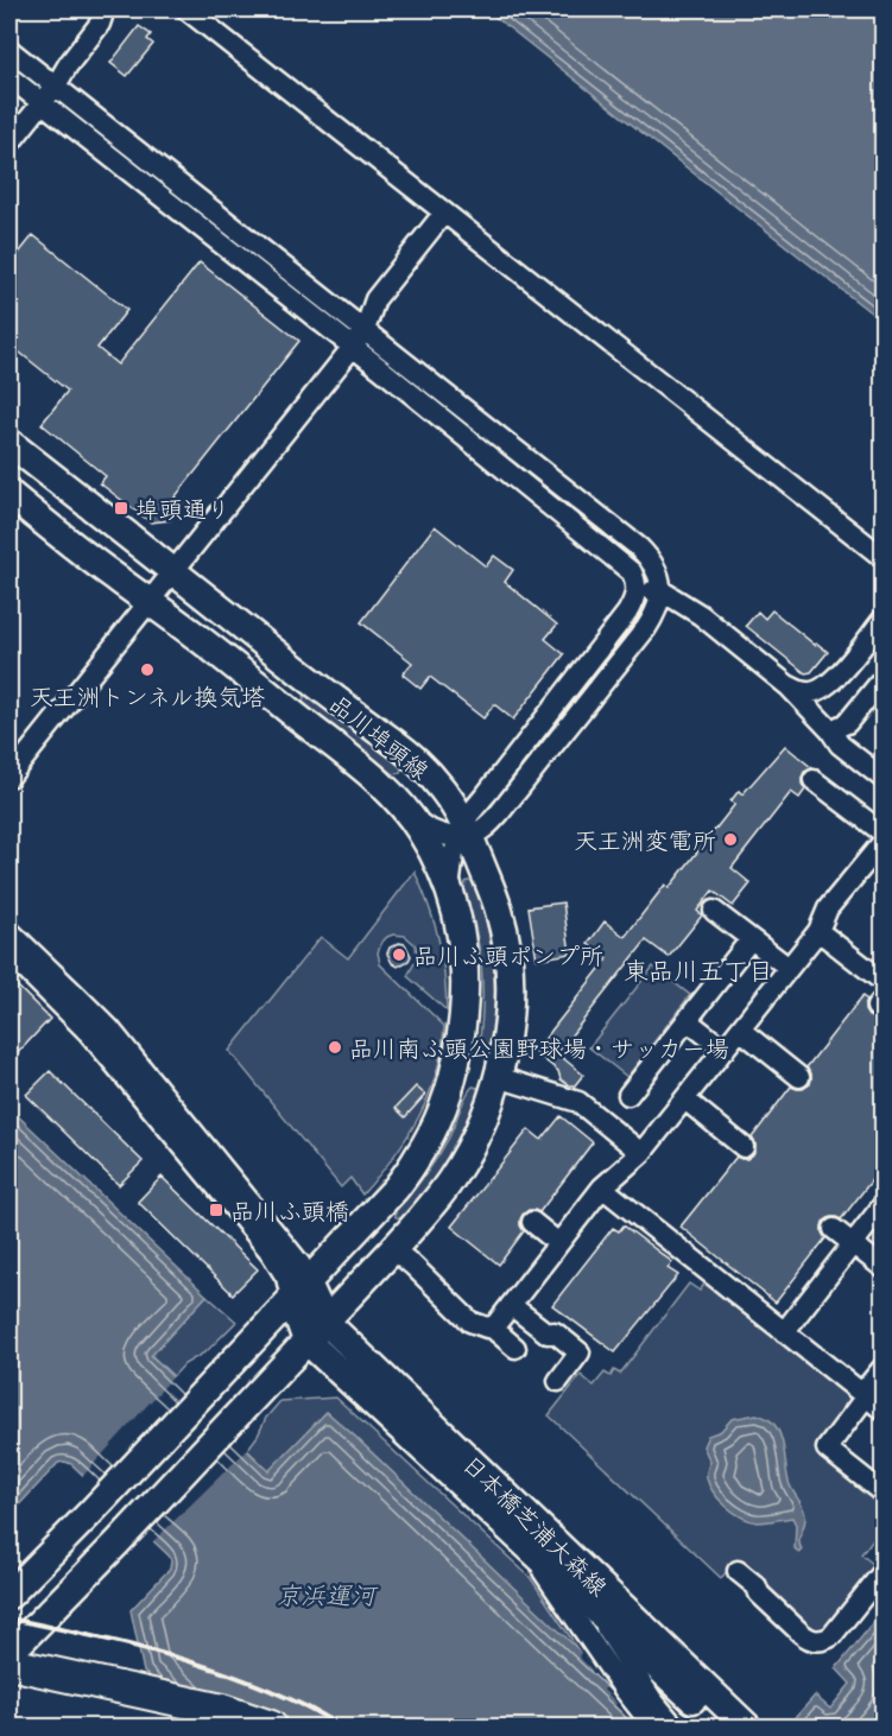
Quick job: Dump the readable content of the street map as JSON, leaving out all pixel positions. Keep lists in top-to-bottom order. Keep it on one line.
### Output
{"streets":{"main road":["品川埠頭線","日本橋芝浦大森線"]},"crossings":[["品川埠頭線","日本橋芝浦大森線"]],"districts":["東品川五丁目"],"water":["京浜運河"],"places":{"transit":["埠頭通り","品川ふ頭橋"],"other":["天王洲トンネル換気塔","天王洲変電所","品川ふ頭ポンプ所","品川南ふ頭公園野球場・サッカー場"]}}
